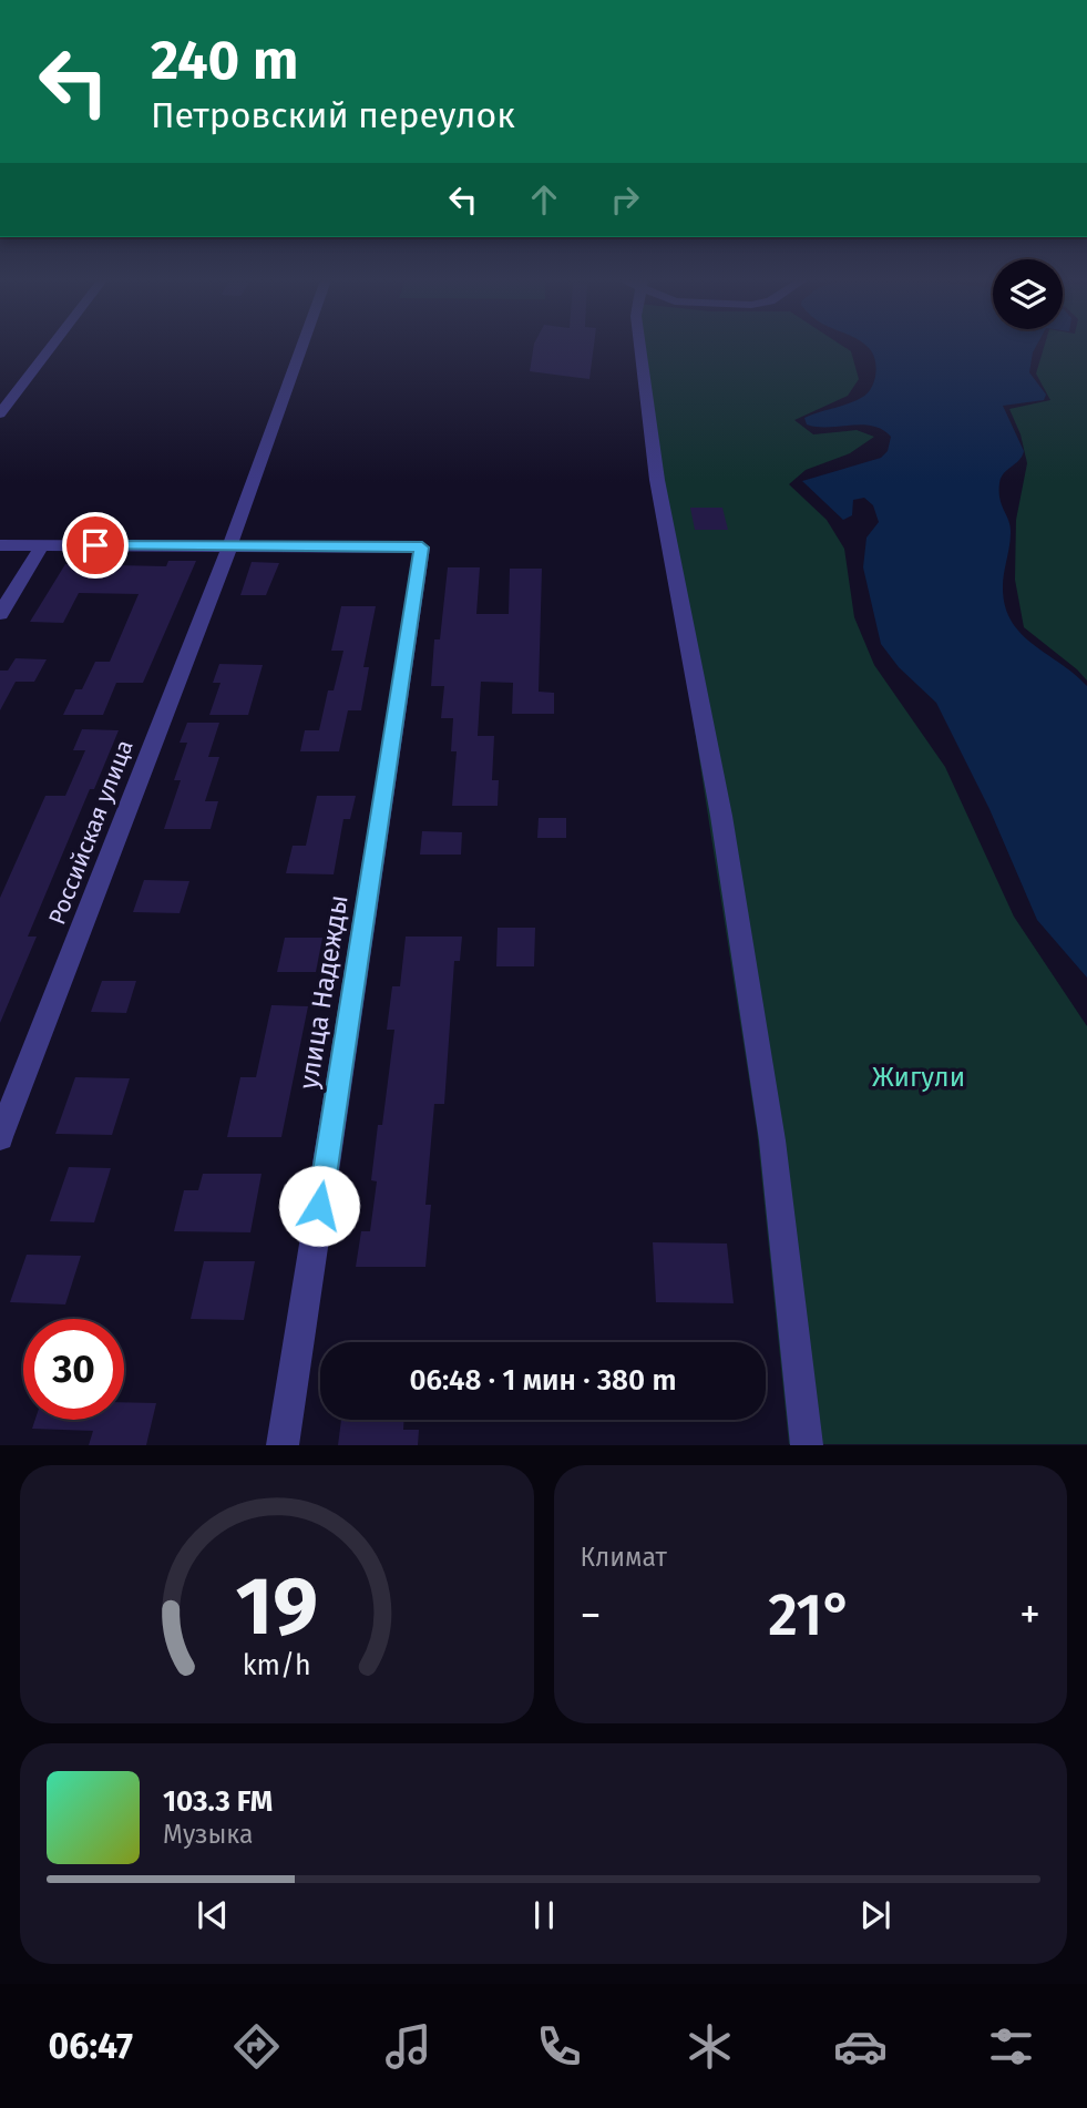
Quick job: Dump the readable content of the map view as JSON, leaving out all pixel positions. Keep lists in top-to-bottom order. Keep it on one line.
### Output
{"streets":{"street":["Российская улица","улица Надежды"]},"crossings":[["Российская улица","улица Надежды"]],"parks":["Жигули"],"page":{"turn":["240 m","Петровский переулок"],"limit":"30","trip":"06:48 · 1 мин · 380 m","tile":"Климат","heat":["−","21°","+"],"song":["103.3 FM","Музыка"],"tabs":"06:47","gauge":["19","km/h"]}}
